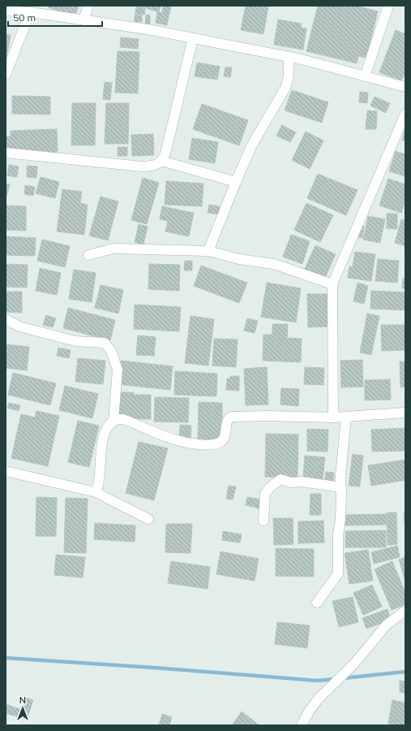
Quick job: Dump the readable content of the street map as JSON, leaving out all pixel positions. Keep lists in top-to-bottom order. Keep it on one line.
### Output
{"scale_bar":"50 m","north":"top"}
